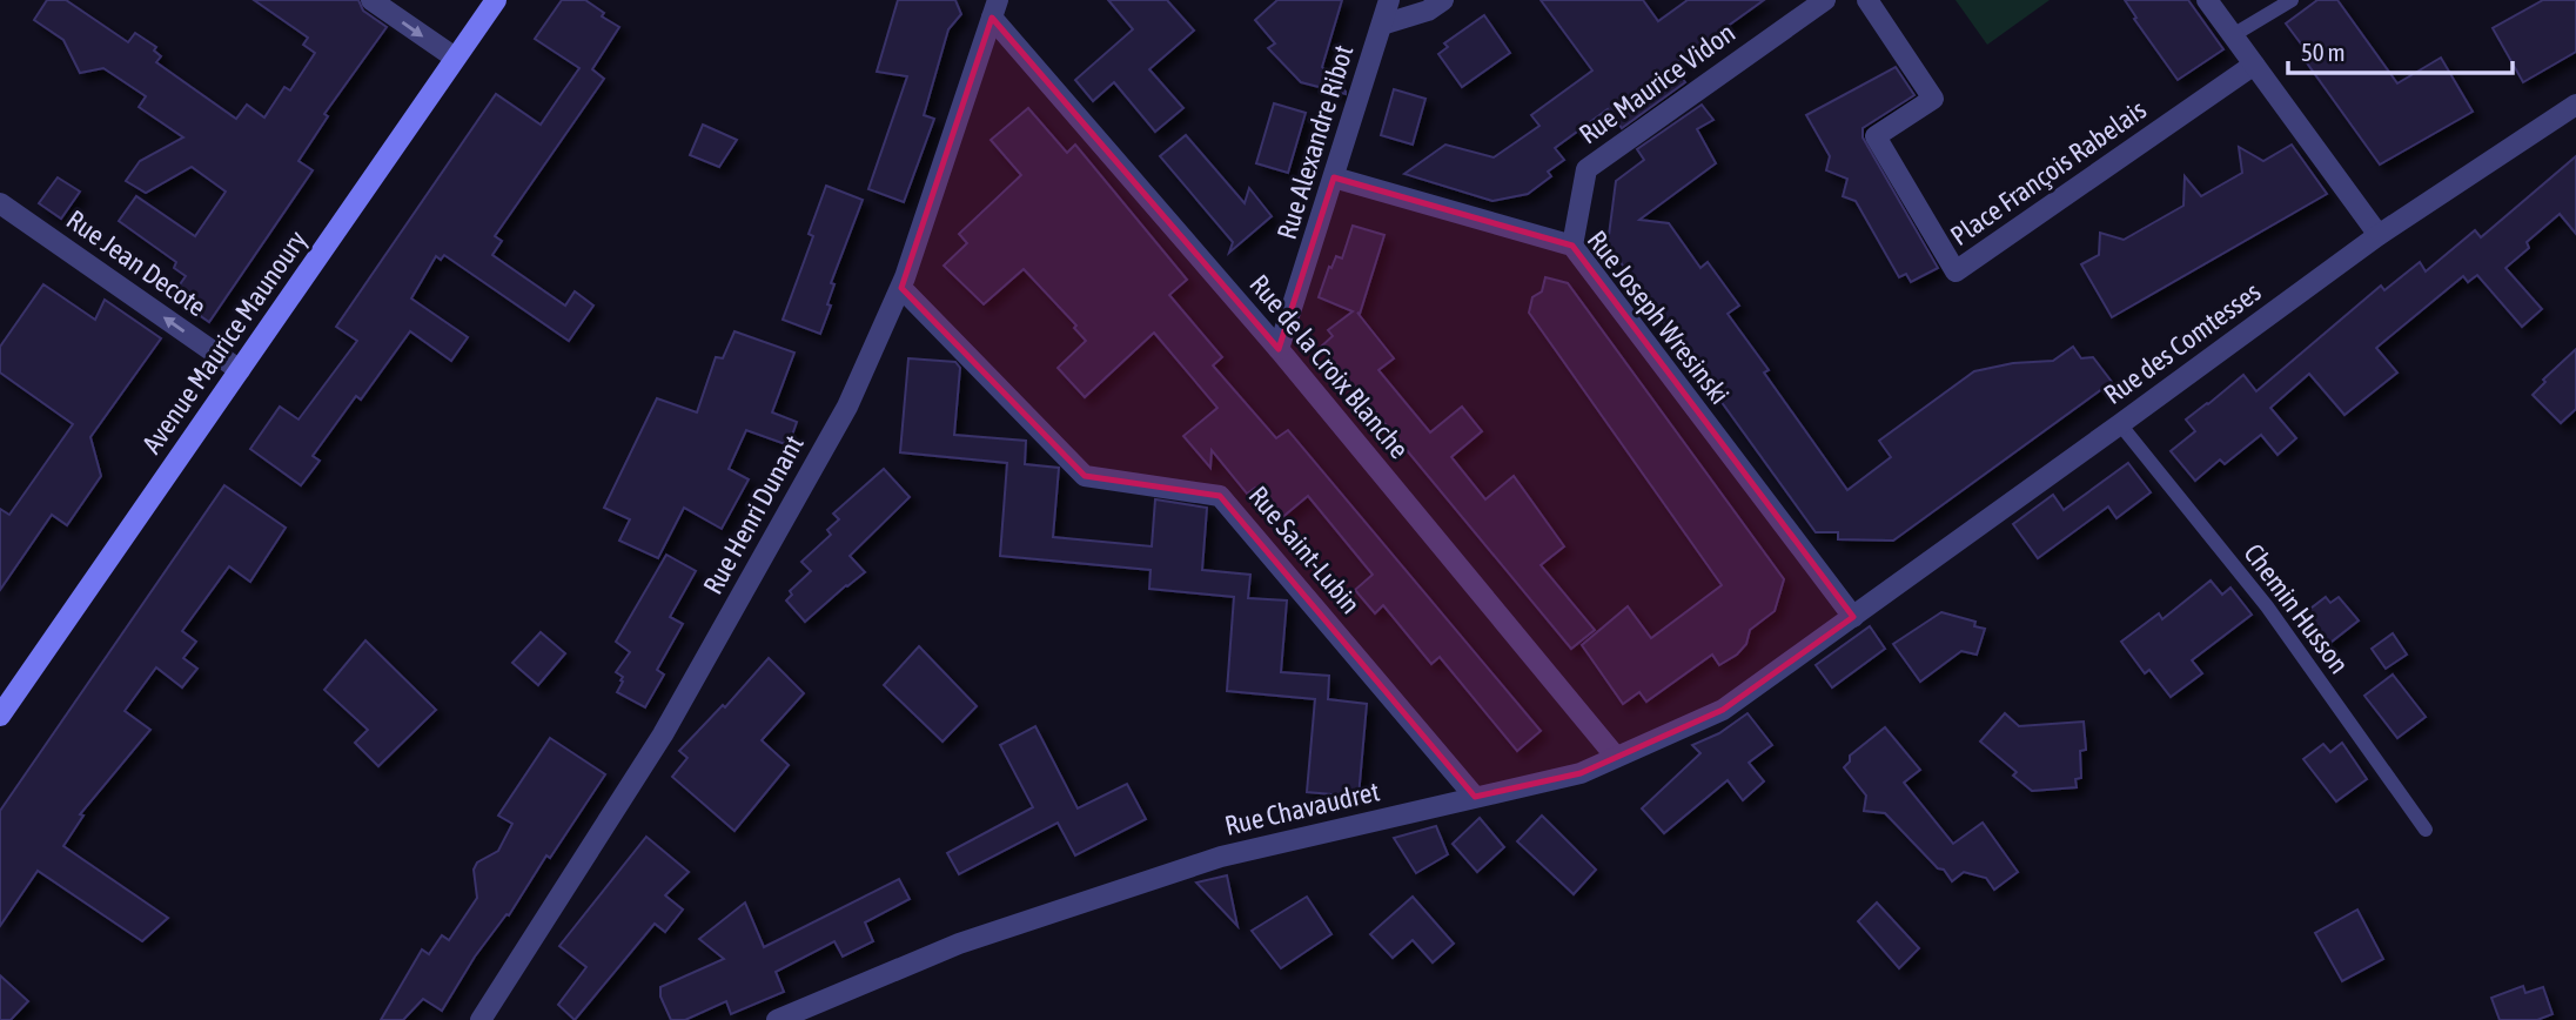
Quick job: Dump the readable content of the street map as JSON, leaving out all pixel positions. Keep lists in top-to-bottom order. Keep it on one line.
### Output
{"streets":{"main road":["Avenue Maurice Maunoury"],"street":["Rue Maurice Vidon","Rue Alexandre Ribot","Place François Rabelais","Rue Jean Decote","Rue Joseph Wresinski","Rue des Comtesses","Rue de la Croix Blanche","Rue Henri Dunant","Rue Saint-Lubin","Rue Chavaudret"],"lane":["Chemin Husson"]},"crossings":[["Rue Maurice Vidon","Rue Joseph Wresinski"],["Rue Alexandre Ribot","Rue Joseph Wresinski"],["Rue Alexandre Ribot","Rue de la Croix Blanche"],["Rue Jean Decote","Avenue Maurice Maunoury"],["Rue Joseph Wresinski","Rue des Comtesses"],["Rue des Comtesses","Chemin Husson"],["Rue des Comtesses","Rue Chavaudret"],["Rue de la Croix Blanche","Rue Henri Dunant"],["Rue de la Croix Blanche","Rue Chavaudret"],["Rue Henri Dunant","Rue Saint-Lubin"],["Rue Saint-Lubin","Rue Chavaudret"]],"one_way":["Rue Jean Decote"],"scale_bar":"50 m"}
